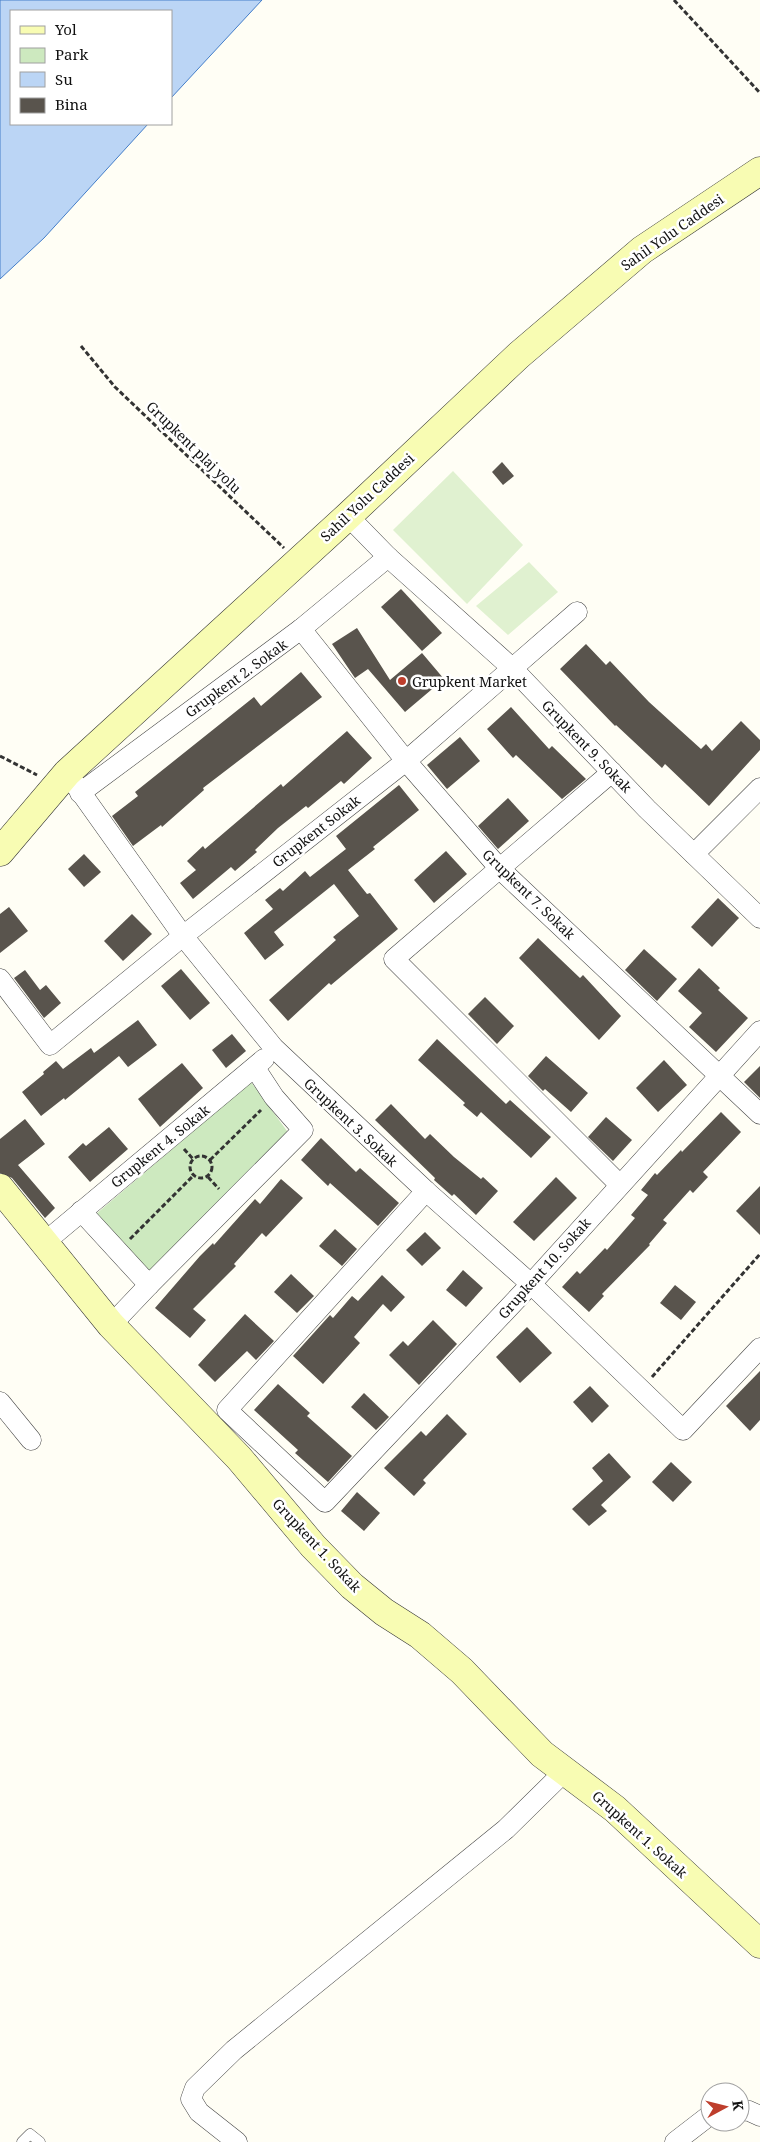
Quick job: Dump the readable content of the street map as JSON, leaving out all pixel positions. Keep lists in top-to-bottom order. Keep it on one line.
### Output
{"streets":{"street":["Sahil Yolu Caddesi","Grupkent 2. Sokak","Grupkent 9. Sokak","Grupkent Sokak","Grupkent 7. Sokak","Grupkent 3. Sokak","Grupkent 4. Sokak","Grupkent 10. Sokak","Grupkent 1. Sokak"],"path":["Grupkent plaj yolu"]},"crossings":[["Sahil Yolu Caddesi","Grupkent plaj yolu"],["Sahil Yolu Caddesi","Grupkent 2. Sokak"],["Sahil Yolu Caddesi","Grupkent 9. Sokak"],["Sahil Yolu Caddesi","Grupkent 3. Sokak"],["Grupkent 2. Sokak","Grupkent 9. Sokak"],["Grupkent 2. Sokak","Grupkent 7. Sokak"],["Grupkent 2. Sokak","Grupkent 3. Sokak"],["Grupkent 9. Sokak","Grupkent Sokak"],["Grupkent Sokak","Grupkent 7. Sokak"],["Grupkent Sokak","Grupkent 3. Sokak"],["Grupkent 7. Sokak","Grupkent 10. Sokak"],["Grupkent 3. Sokak","Grupkent 4. Sokak"],["Grupkent 3. Sokak","Grupkent 10. Sokak"],["Grupkent 4. Sokak","Grupkent 1. Sokak"]],"places":["Grupkent Market"],"legend":["Yol","Park","Su","Bina"],"north":"right"}
